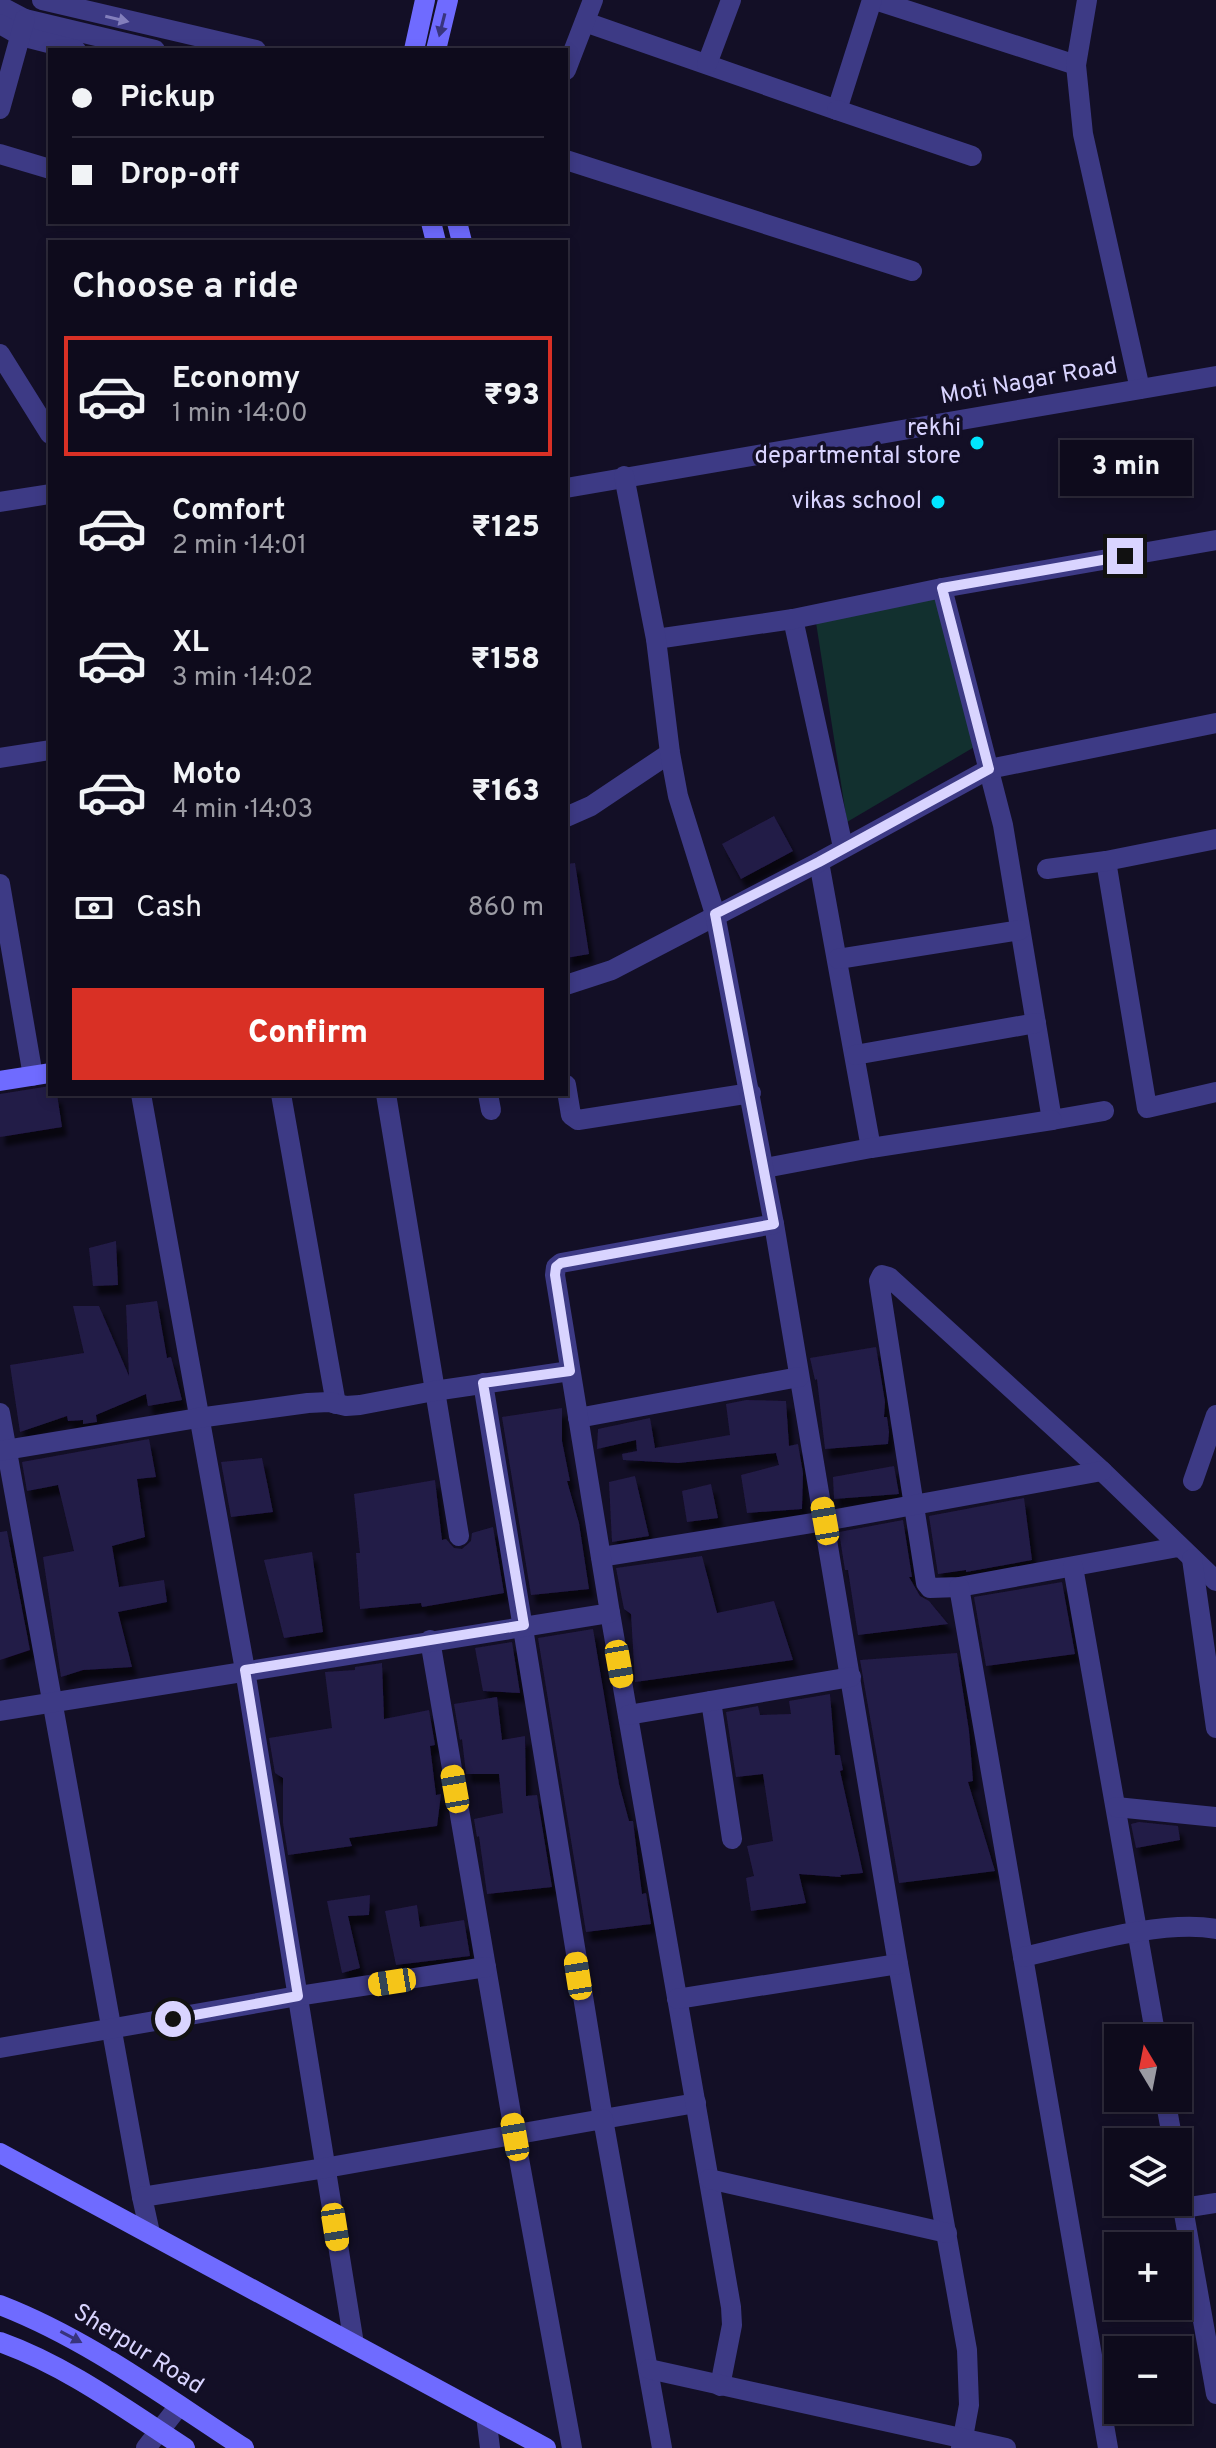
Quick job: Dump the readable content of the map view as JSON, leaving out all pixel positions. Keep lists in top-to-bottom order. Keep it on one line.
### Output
{"streets":{"street":["Moti Nagar Road","Sherpur Road"]},"places":["rekhi departmental store","vikas school"],"north":"top","page":{"banner":["Pickup","Drop-off"],"heading":"Choose a ride","list":[{"name":"Economy","note":"1 min · 14:00","value":"₹93"},{"name":"Comfort","note":"2 min · 14:01","value":"₹125"},{"name":"XL","note":"3 min · 14:02","value":"₹158"},{"name":"Moto","note":"4 min · 14:03","value":"₹163"}],"bubble":"3 min","pay":["Cash","860 m"],"buttons":"Confirm","map_buttons":["+","−"]}}
